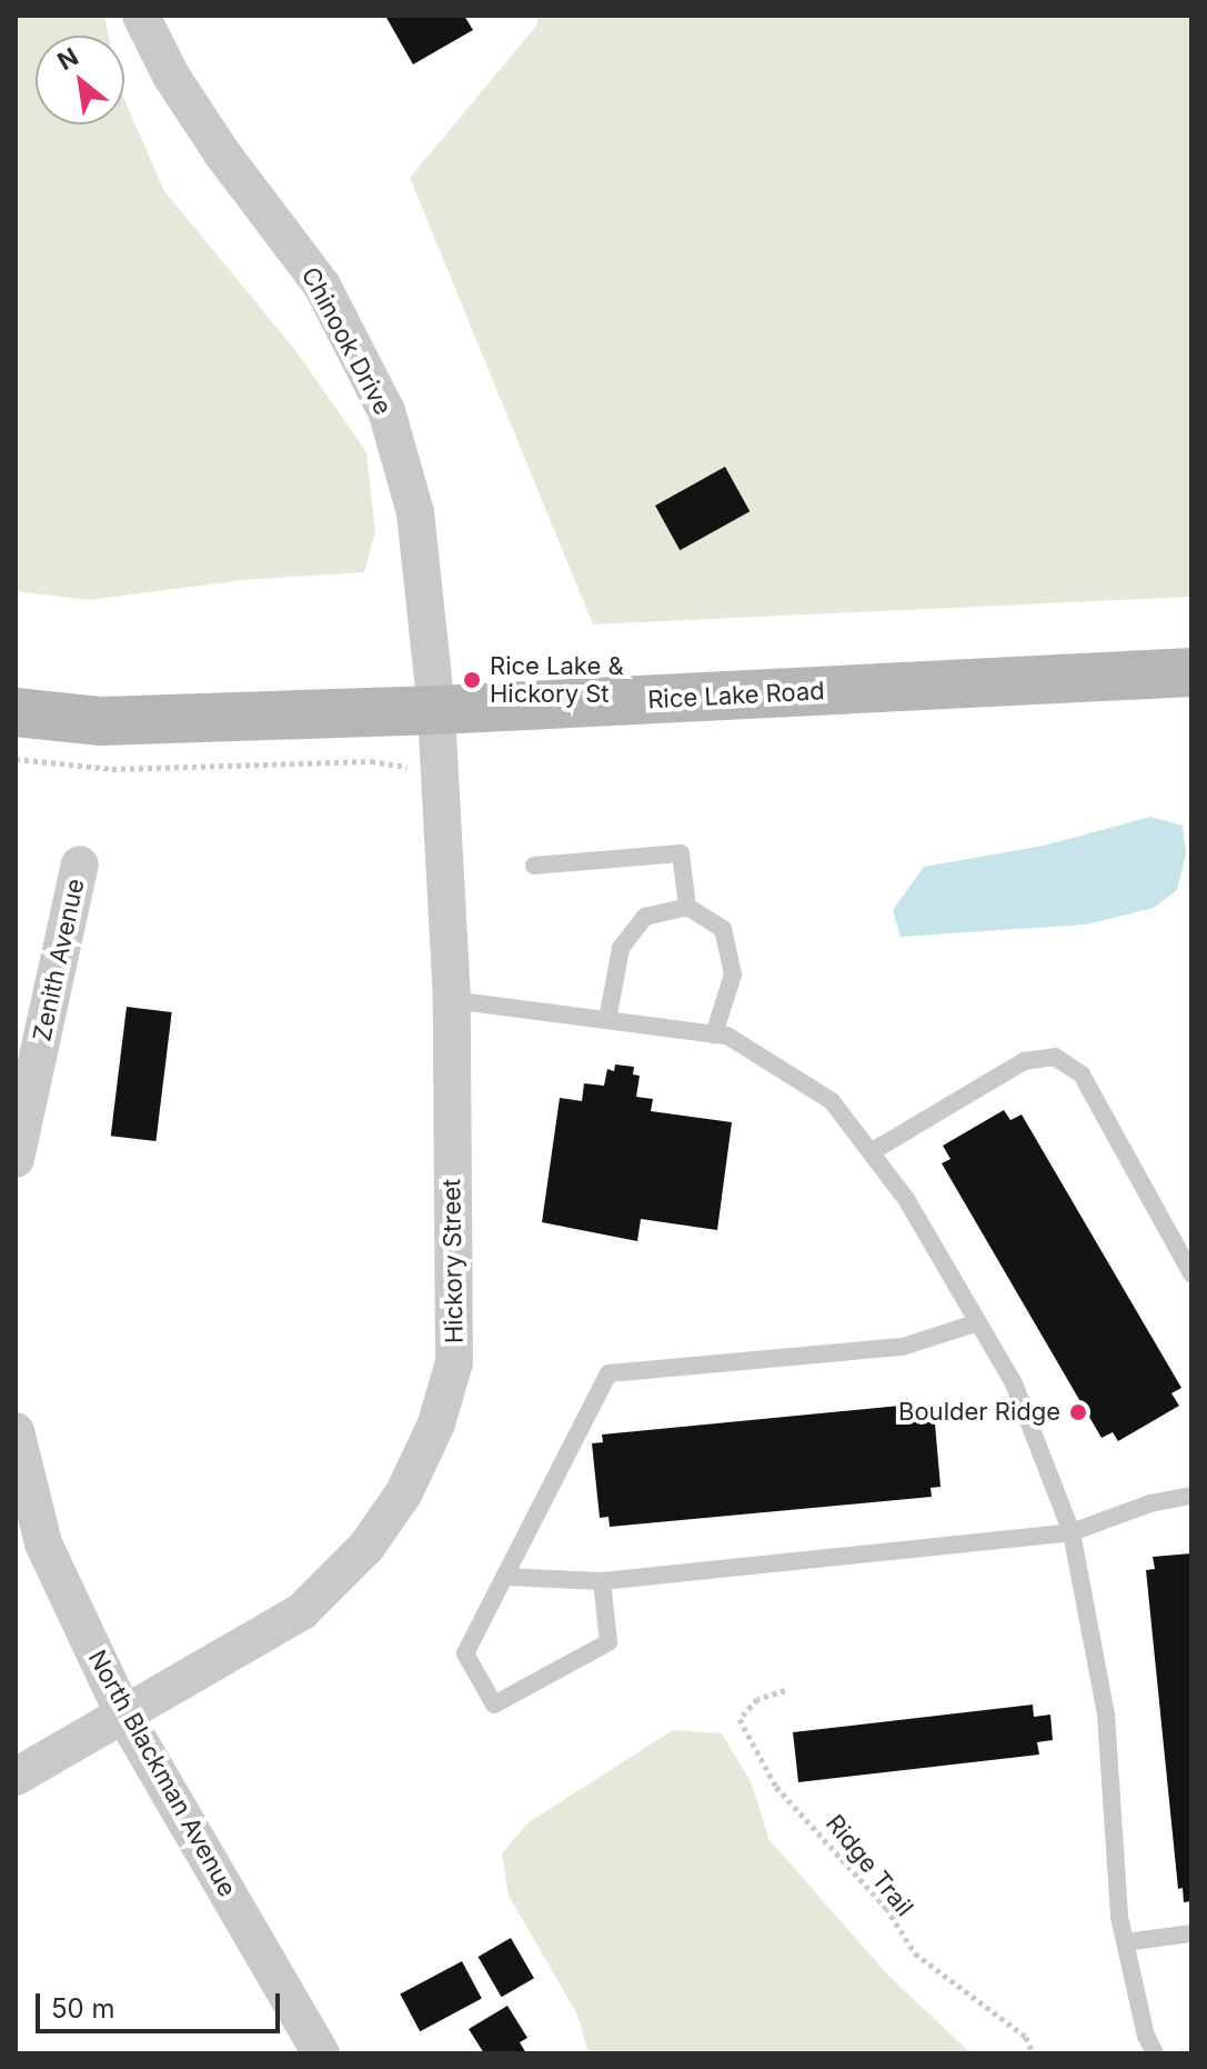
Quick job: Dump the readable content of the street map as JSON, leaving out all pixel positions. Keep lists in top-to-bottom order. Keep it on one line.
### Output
{"streets":{"main road":["Rice Lake Road"],"street":["Chinook Drive","Zenith Avenue","Hickory Street","North Blackman Avenue"],"path":["Ridge Trail"]},"crossings":[["Chinook Drive","Rice Lake Road"],["Chinook Drive","Hickory Street"],["Rice Lake Road","Hickory Street"],["Hickory Street","North Blackman Avenue"]],"places":["Rice Lake & Hickory St","Boulder Ridge"],"scale_bar":"50 m","north":"top left"}
